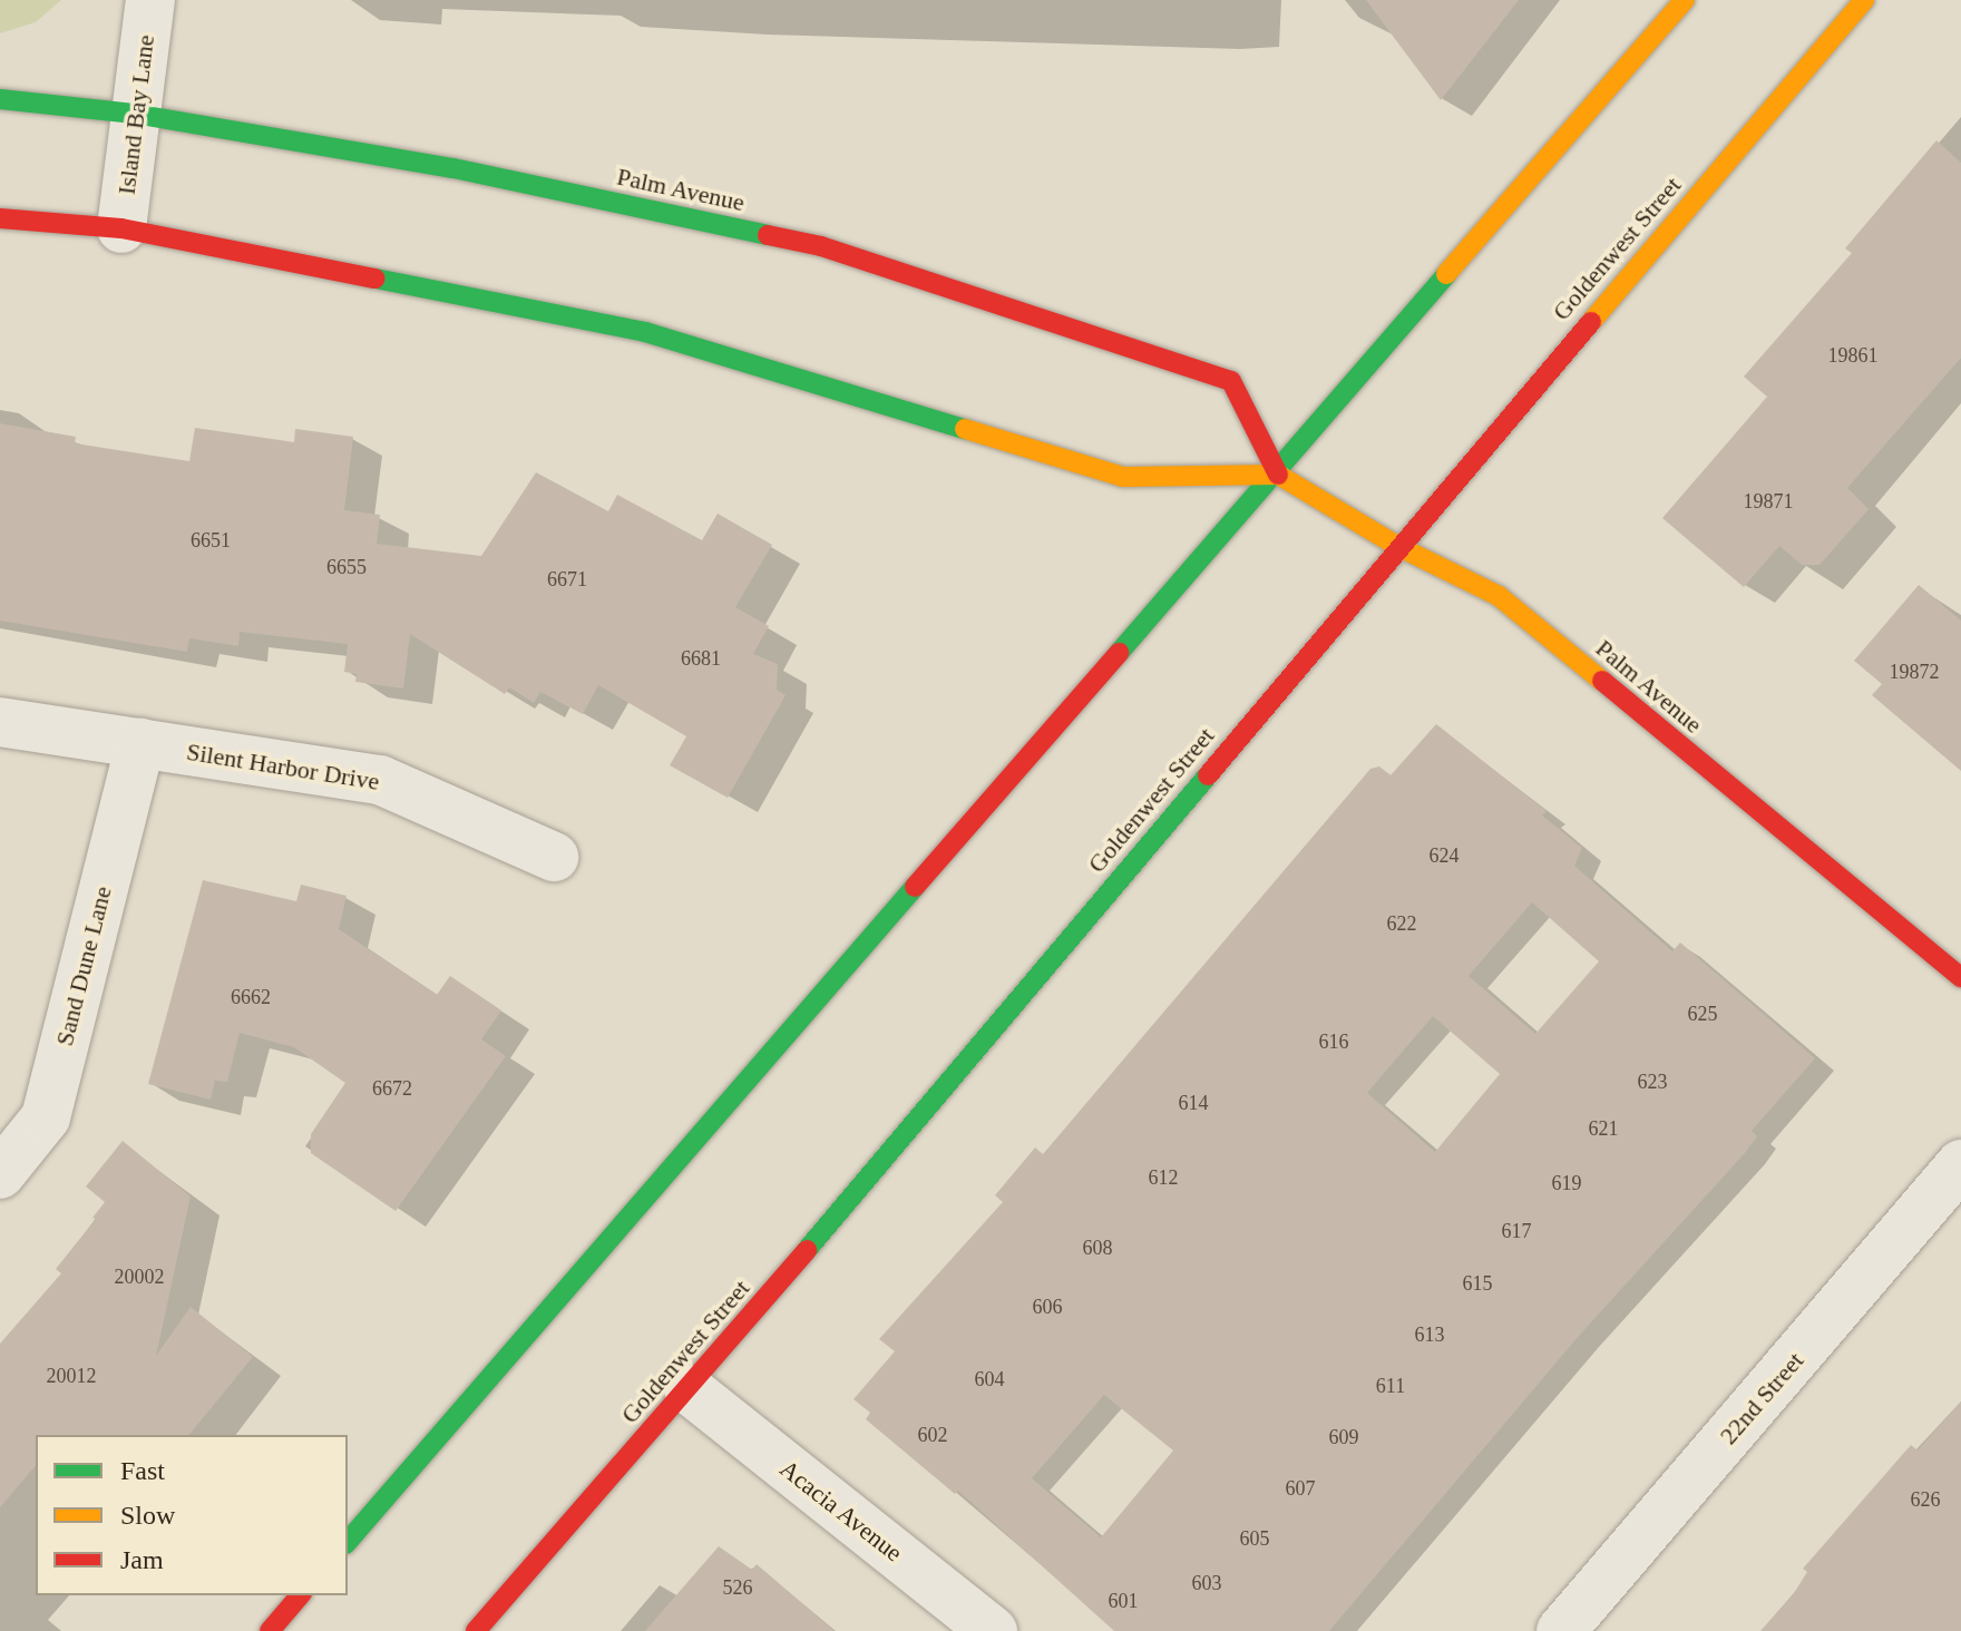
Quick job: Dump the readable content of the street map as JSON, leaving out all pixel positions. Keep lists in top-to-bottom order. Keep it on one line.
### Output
{"streets":{"main road":["Palm Avenue","Goldenwest Street"],"street":["Island Bay Lane","Silent Harbor Drive","Sand Dune Lane","22nd Street","Acacia Avenue"]},"crossings":[["Island Bay Lane","Palm Avenue"],["Palm Avenue","Goldenwest Street"],["Goldenwest Street","Acacia Avenue"],["Silent Harbor Drive","Sand Dune Lane"]],"house_numbers":["19861","19871","6651","6655","6671","6681","19872","624","622","6662","625","616","623","6672","614","621","612","619","617","608","20002","615","606","613","20012","604","611","602","609","607","626","605","603","526","601"],"legend":["Fast","Slow","Jam"]}
